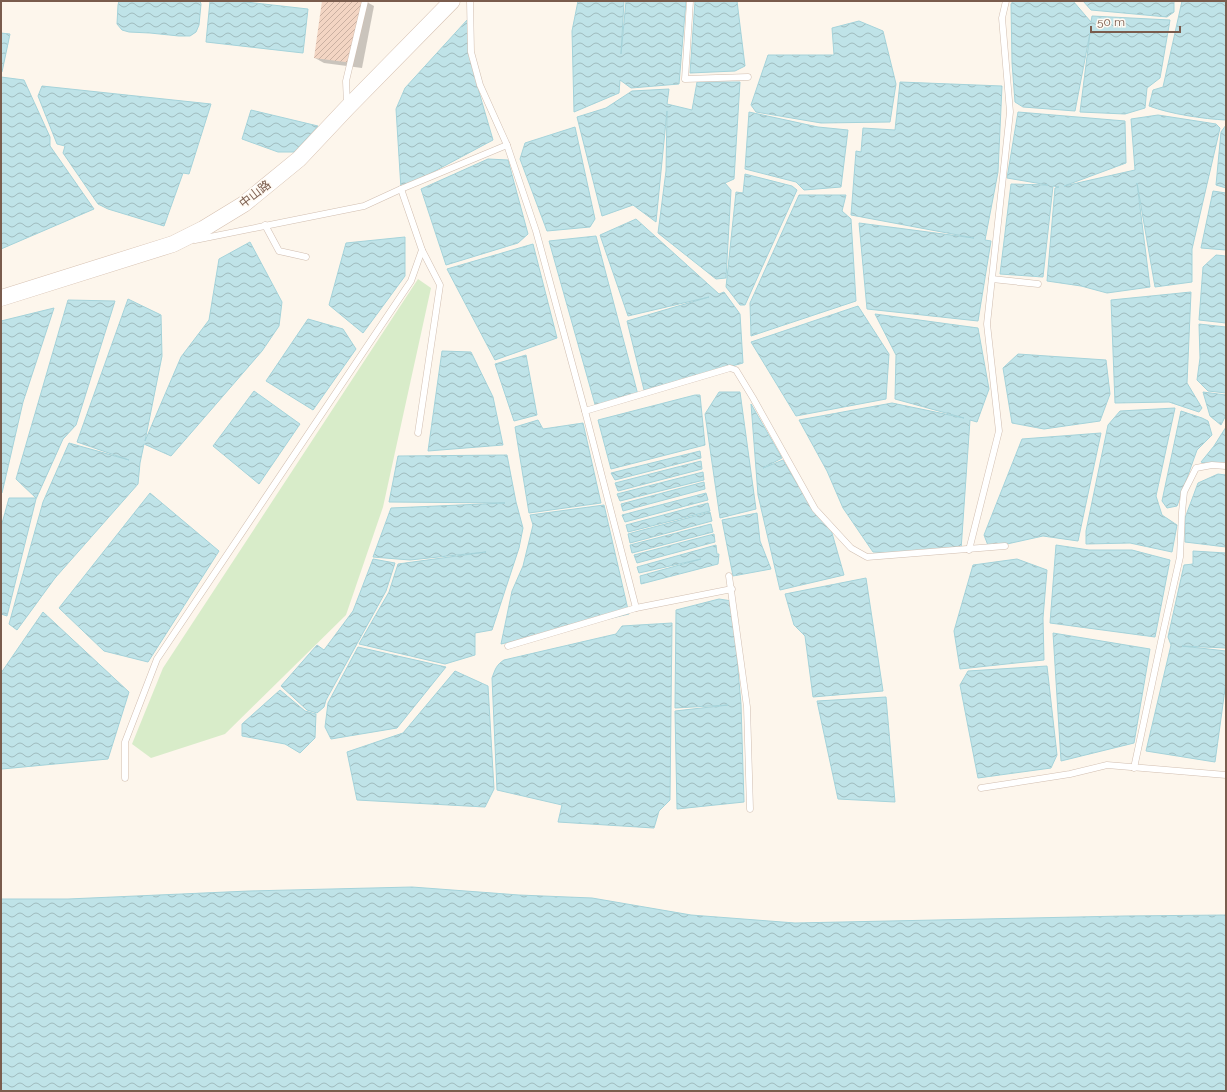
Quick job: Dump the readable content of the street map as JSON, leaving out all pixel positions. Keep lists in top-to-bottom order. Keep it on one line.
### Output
{"streets":{"street":["中山路"]},"scale_bar":"50 m"}
